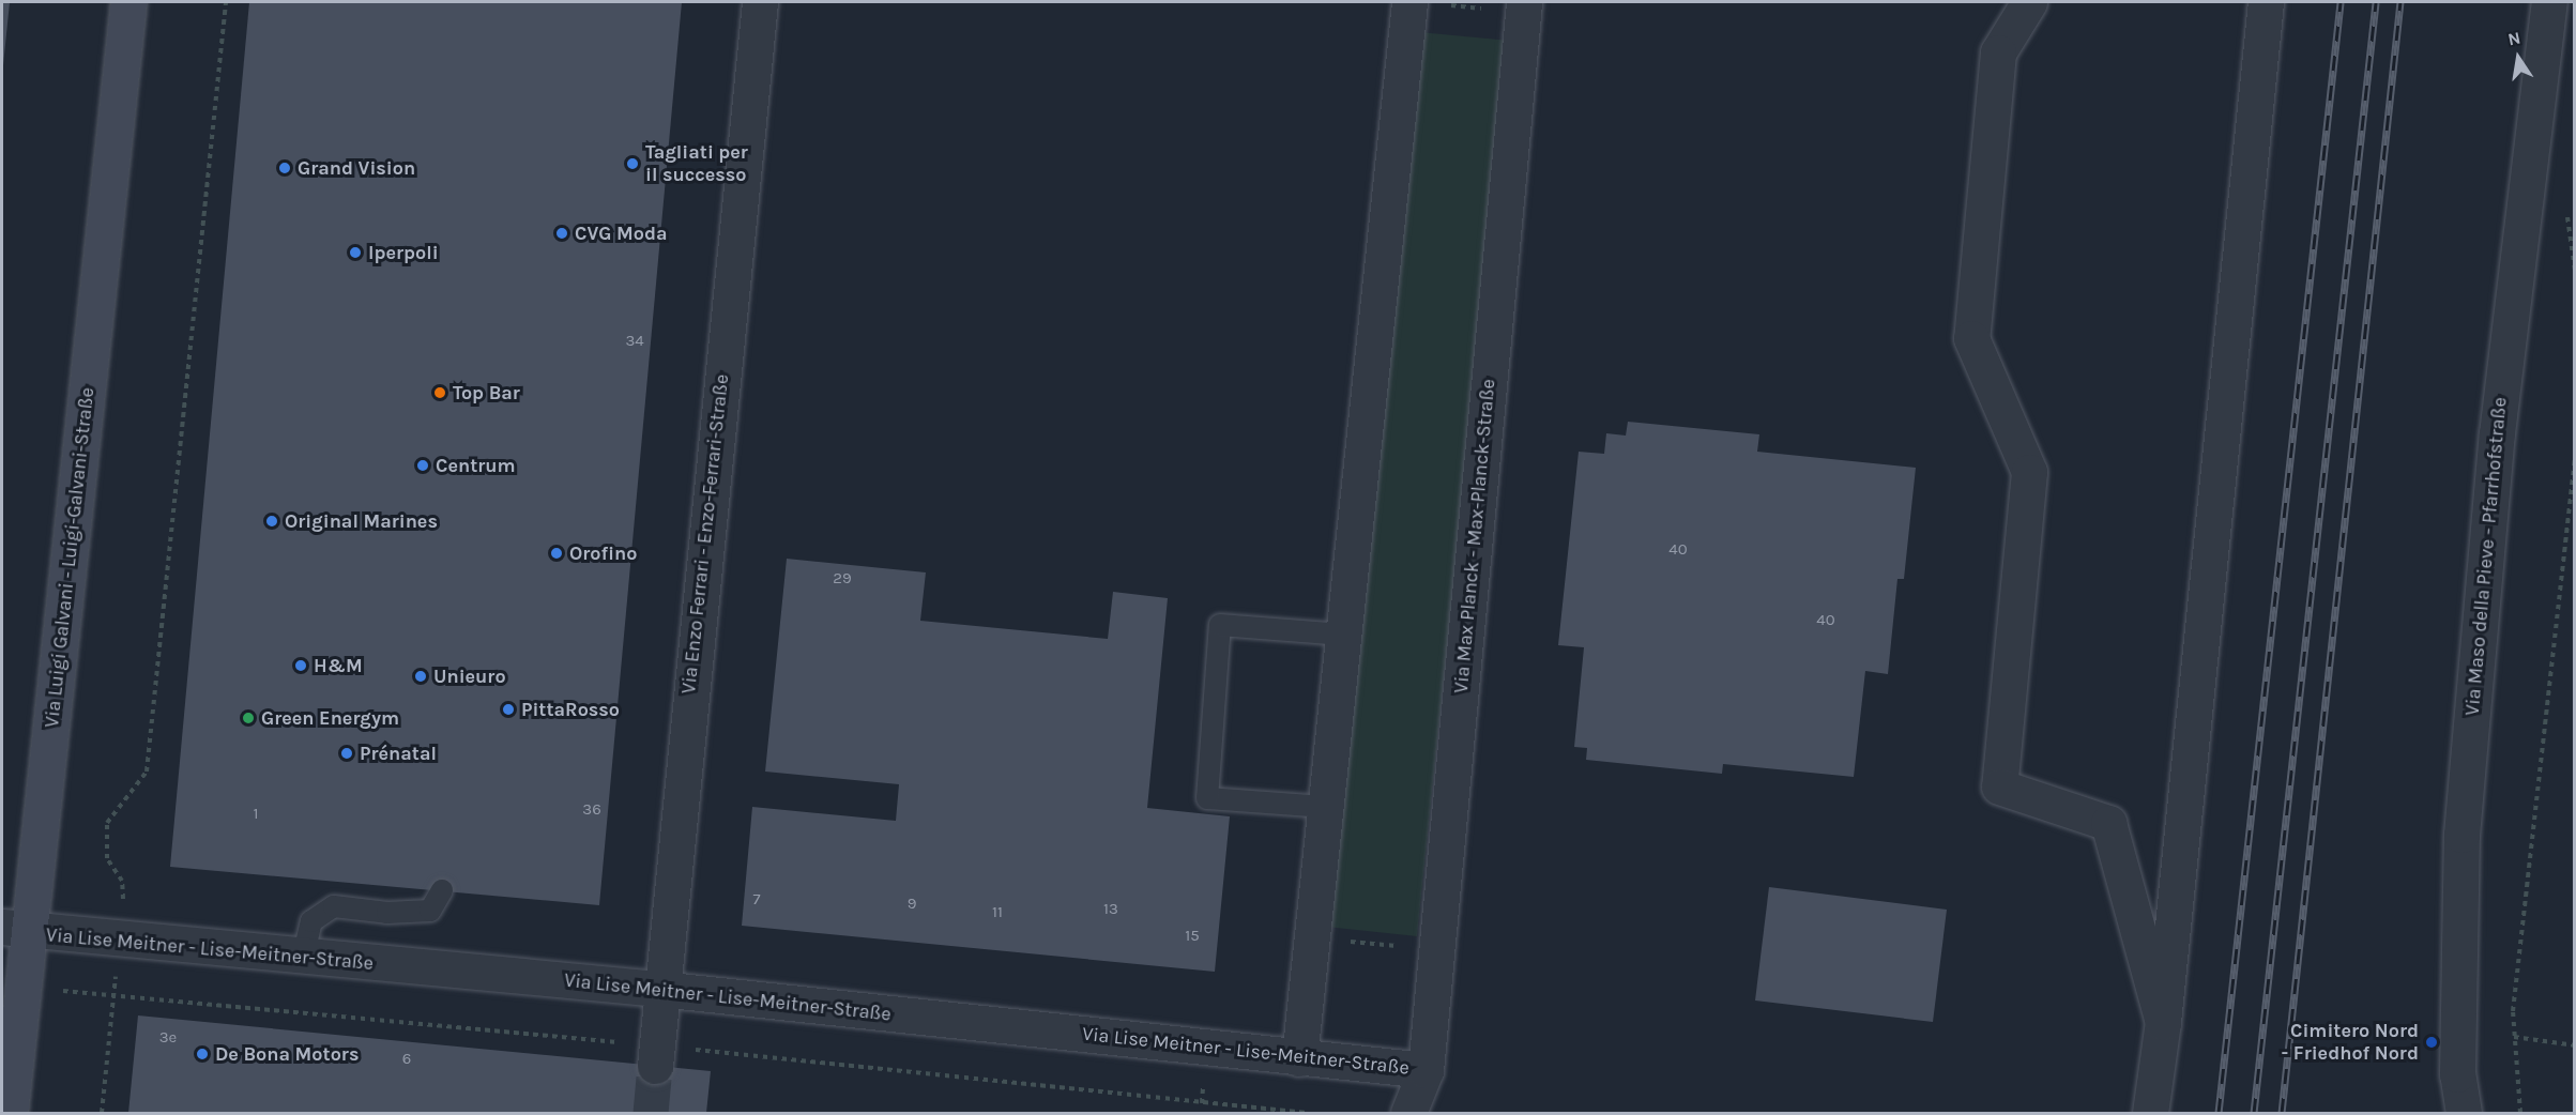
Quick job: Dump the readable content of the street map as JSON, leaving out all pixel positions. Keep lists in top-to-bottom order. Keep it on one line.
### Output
{"streets":{"main road":["Via Luigi Galvani - Luigi-Galvani-Straße"],"street":["Via Enzo Ferrari - Enzo-Ferrari-Straße","Via Max Planck - Max-Planck-Straße","Via Maso della Pieve - Pfarrhofstraße","Via Lise Meitner - Lise-Meitner-Straße"]},"crossings":[["Via Enzo Ferrari - Enzo-Ferrari-Straße","Via Lise Meitner - Lise-Meitner-Straße"],["Via Max Planck - Max-Planck-Straße","Via Lise Meitner - Lise-Meitner-Straße"],["Via Luigi Galvani - Luigi-Galvani-Straße","Via Lise Meitner - Lise-Meitner-Straße"]],"places":["Tagliati per il successo","Grand Vision","CVG Moda","Iperpoli","Top Bar","Centrum","Original Marines","Orofino","H&M","Unieuro","PittaRosso","Green Energym","Prénatal","Cimitero Nord - Friedhof Nord","De Bona Motors"],"house_numbers":["34","40","29","40","36","1","7","9","13","11","15","3e","6"],"north":"top"}
